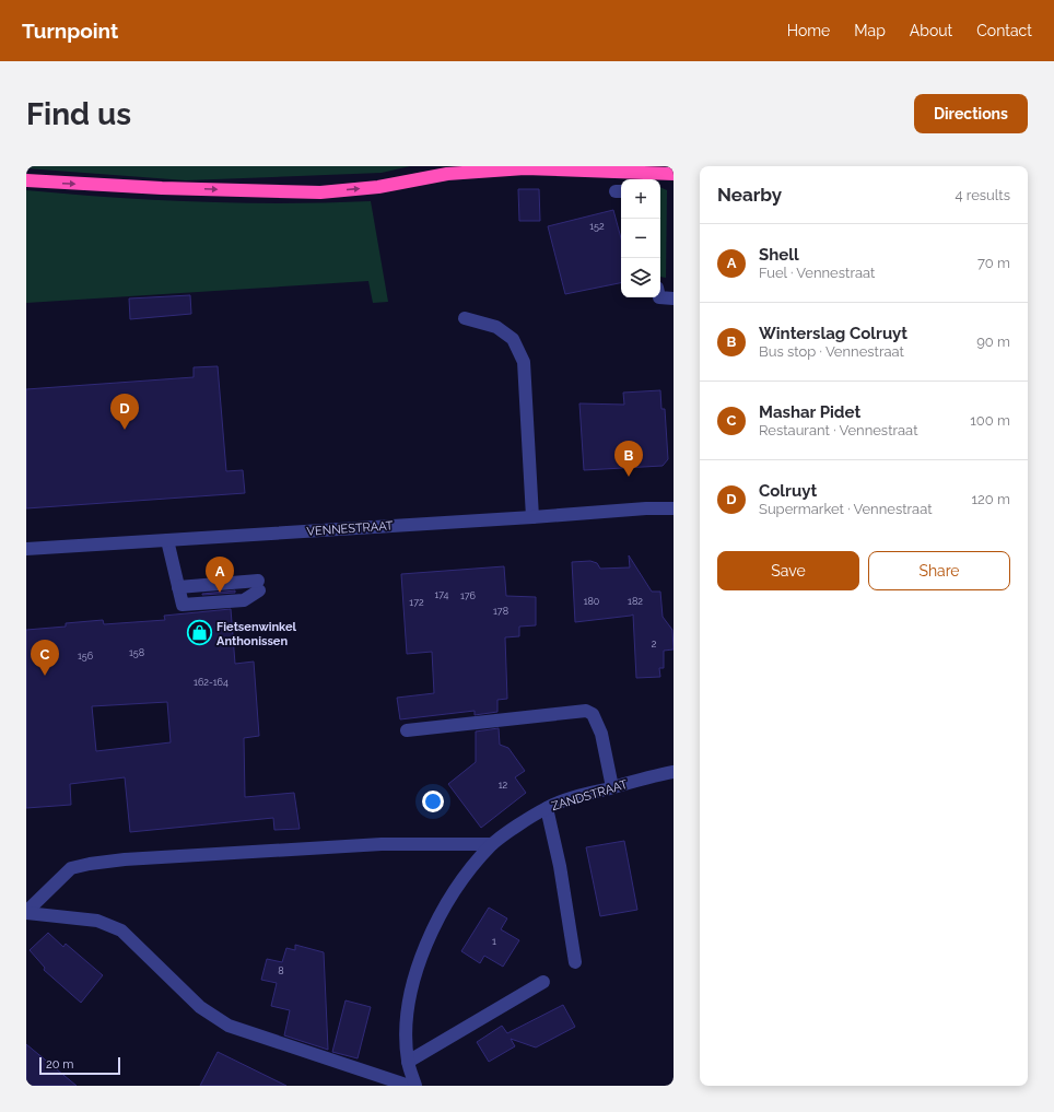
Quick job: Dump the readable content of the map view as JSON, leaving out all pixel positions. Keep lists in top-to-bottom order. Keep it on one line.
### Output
{"streets":{"street":["VENNESTRAAT","ZANDSTRAAT"]},"places":{"shop":["Fietsenwinkel Anthonissen"]},"house_numbers":["152","174","176","180","182","172","178","2","158","156","162-164","12","1","8"],"scale_bar":"20 m","page":{"header":"Turnpoint","nav":["Home","Map","About","Contact"],"buttons":["Directions",["Save","Share"]],"title":"Find us","heading":["Nearby","4 results"],"map_buttons":["+","−"],"list":[{"mark":"A","name":"Shell","note":"Fuel · Vennestraat","value":"70 m"},{"mark":"B","name":"Winterslag Colruyt","note":"Bus stop · Vennestraat","value":"90 m"},{"mark":"C","name":"Mashar Pidet","note":"Restaurant · Vennestraat","value":"100 m"},{"mark":"D","name":"Colruyt","note":"Supermarket · Vennestraat","value":"120 m"}],"pins":["D","B","A","C"],"scale":"20 m"}}
